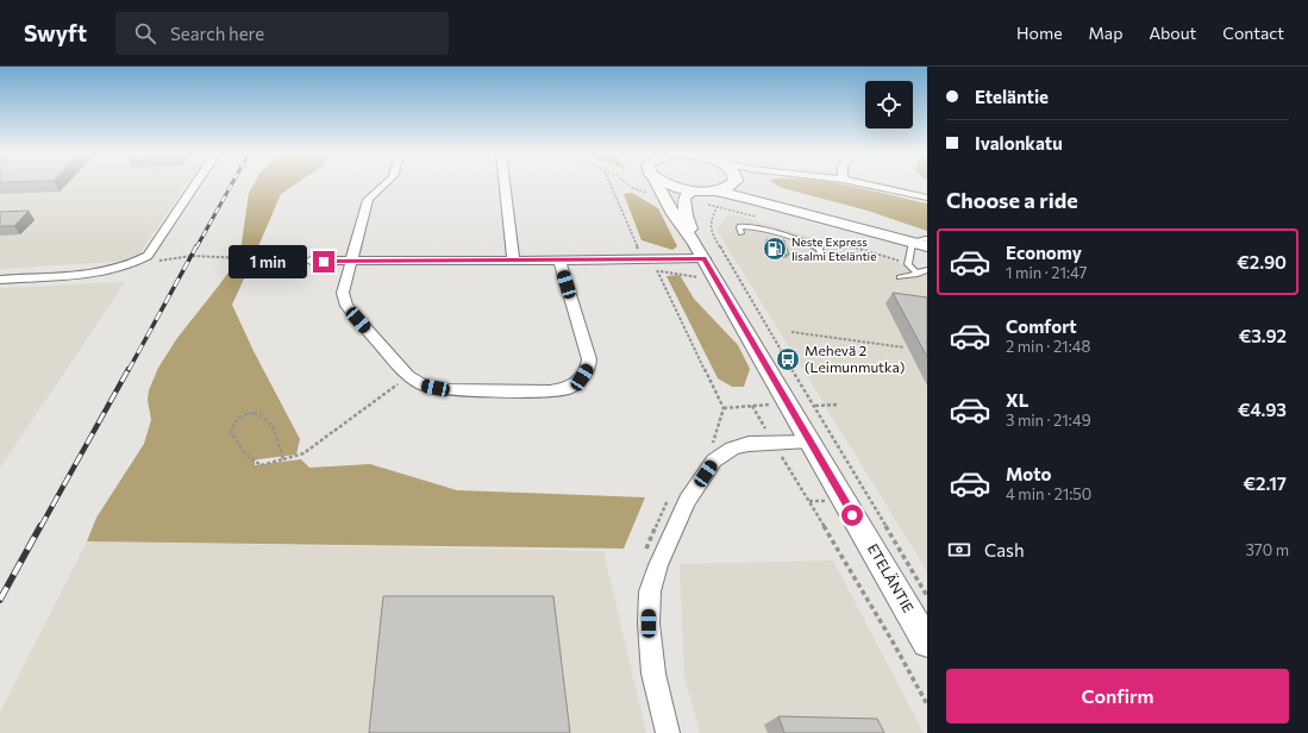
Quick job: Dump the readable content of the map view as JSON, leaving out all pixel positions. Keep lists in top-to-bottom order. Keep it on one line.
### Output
{"streets":{"street":["ETELÄNTIE"]},"places":{"fuel station":["Neste Express Iisalmi Eteläntie"],"bus stop":["Mehevä 2 (Leimunmutka)"]},"page":{"header":"Swyft","search":"Search here","nav":["Home","Map","About","Contact"],"banner":["Eteläntie","Ivalonkatu"],"heading":"Choose a ride","list":[{"name":"Economy","note":"1 min · 21:47","value":"€2.90"},{"name":"Comfort","note":"2 min · 21:48","value":"€3.92"},{"name":"XL","note":"3 min · 21:49","value":"€4.93"},{"name":"Moto","note":"4 min · 21:50","value":"€2.17"}],"bubble":"1 min","pay":["Cash","370 m"],"buttons":"Confirm"}}
